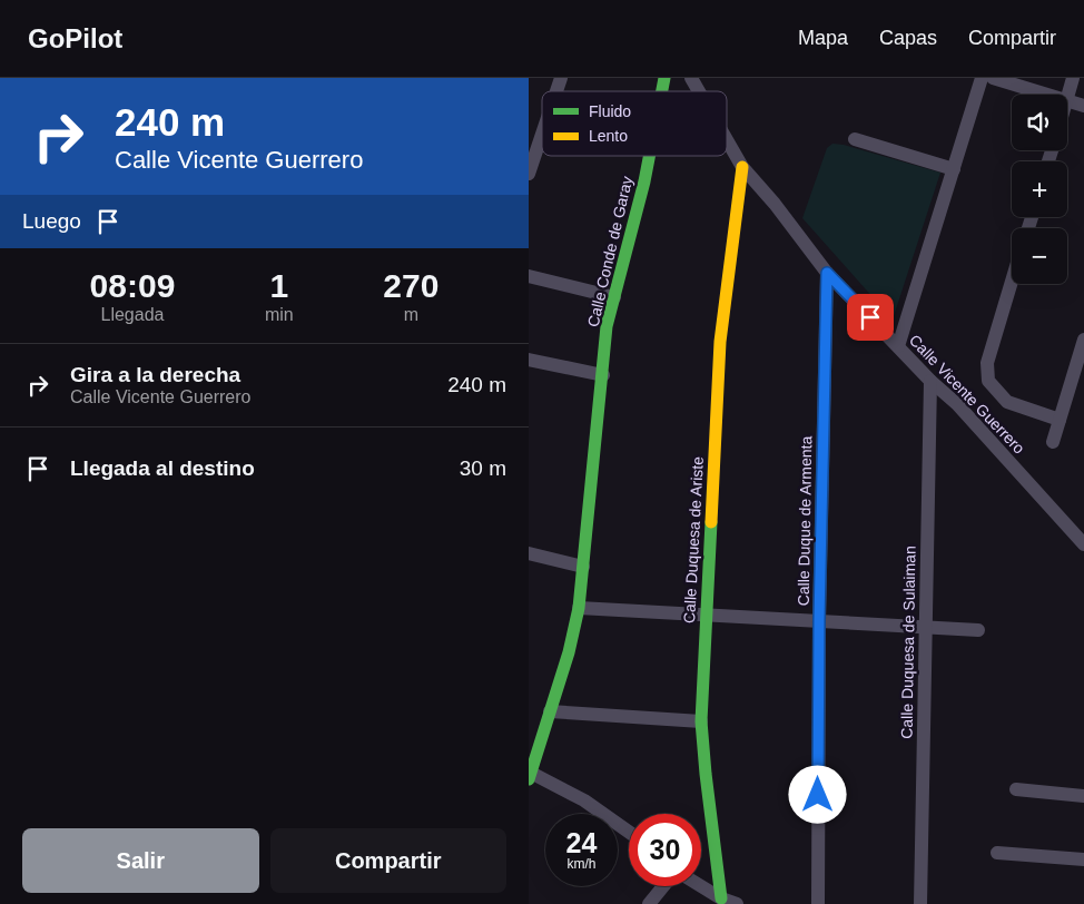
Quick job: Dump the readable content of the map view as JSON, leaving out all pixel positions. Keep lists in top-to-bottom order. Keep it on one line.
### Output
{"streets":{"street":["Calle Conde de Garay","Calle Vicente Guerrero","Calle Duque de Armenta","Calle Duquesa de Ariste","Calle Duquesa de Sulaiman"]},"crossings":[["Calle Vicente Guerrero","Calle Duque de Armenta"],["Calle Vicente Guerrero","Calle Duquesa de Ariste"],["Calle Vicente Guerrero","Calle Duquesa de Sulaiman"]],"legend":["Fluido","Lento"],"page":{"header":"GoPilot","nav":["Mapa","Capas","Compartir"],"turn":["240 m","Calle Vicente Guerrero"],"map_buttons":["+","−"],"then":"Luego","eta":["08:09","Llegada","1","min","270","m"],"list":[{"name":"Gira a la derecha","note":"Calle Vicente Guerrero","value":"240 m"},{"name":"Llegada al destino","value":"30 m"}],"speed":"24 km/h","limit":"30","buttons":["Salir","Compartir"]}}
